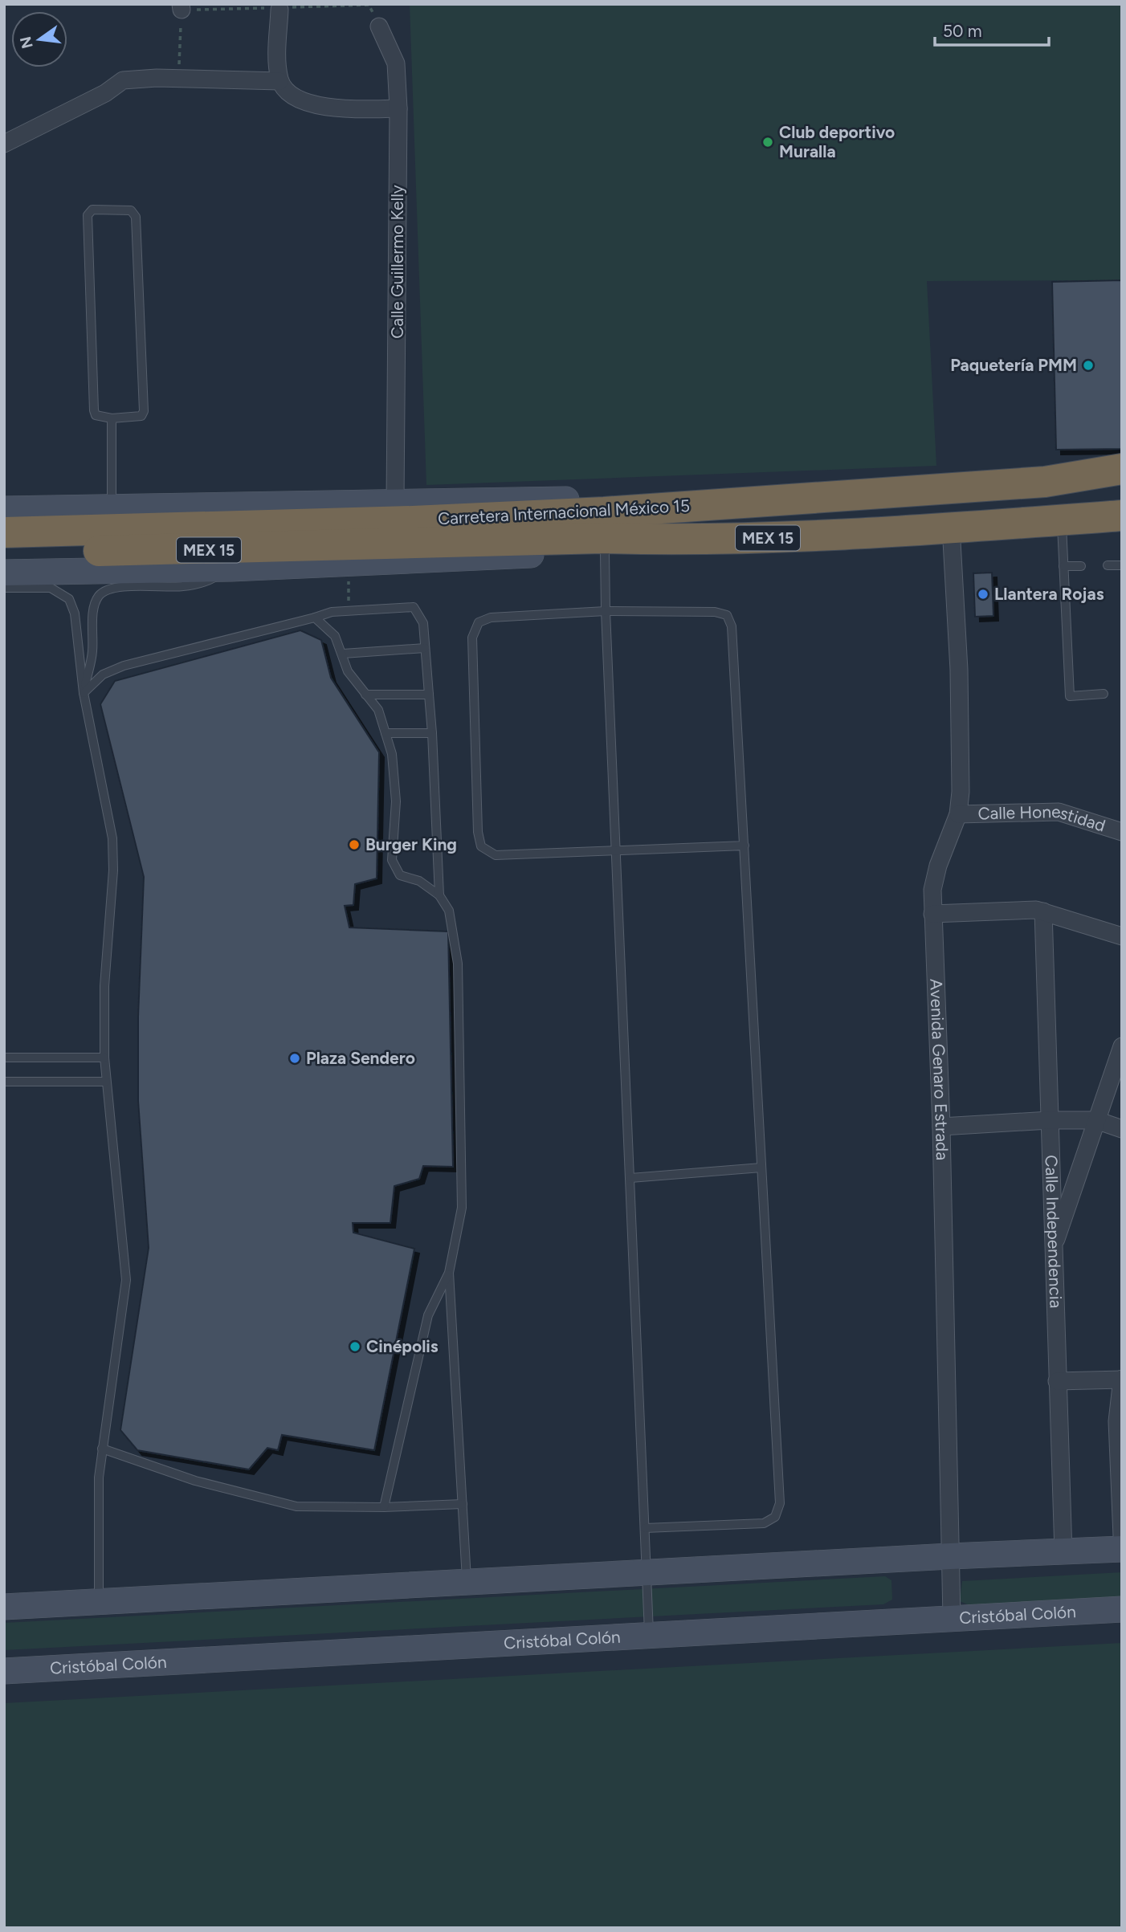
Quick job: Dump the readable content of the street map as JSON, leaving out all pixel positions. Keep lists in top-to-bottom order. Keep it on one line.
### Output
{"streets":{"highway":["Carretera Internacional México 15","MEX 15"],"street":["Calle Guillermo Kelly","Calle Honestidad","Avenida Genaro Estrada","Calle Independencia","Cristóbal Colón"]},"crossings":[["Calle Guillermo Kelly","Carretera Internacional México 15"],["Carretera Internacional México 15","MEX 15"],["Carretera Internacional México 15","Avenida Genaro Estrada"],["Calle Honestidad","Avenida Genaro Estrada"],["Avenida Genaro Estrada","Cristóbal Colón"]],"places":["Club deportivo Muralla","Paquetería PMM","Llantera Rojas","Burger King","Plaza Sendero","Cinépolis"],"scale_bar":"50 m","north":"left"}
